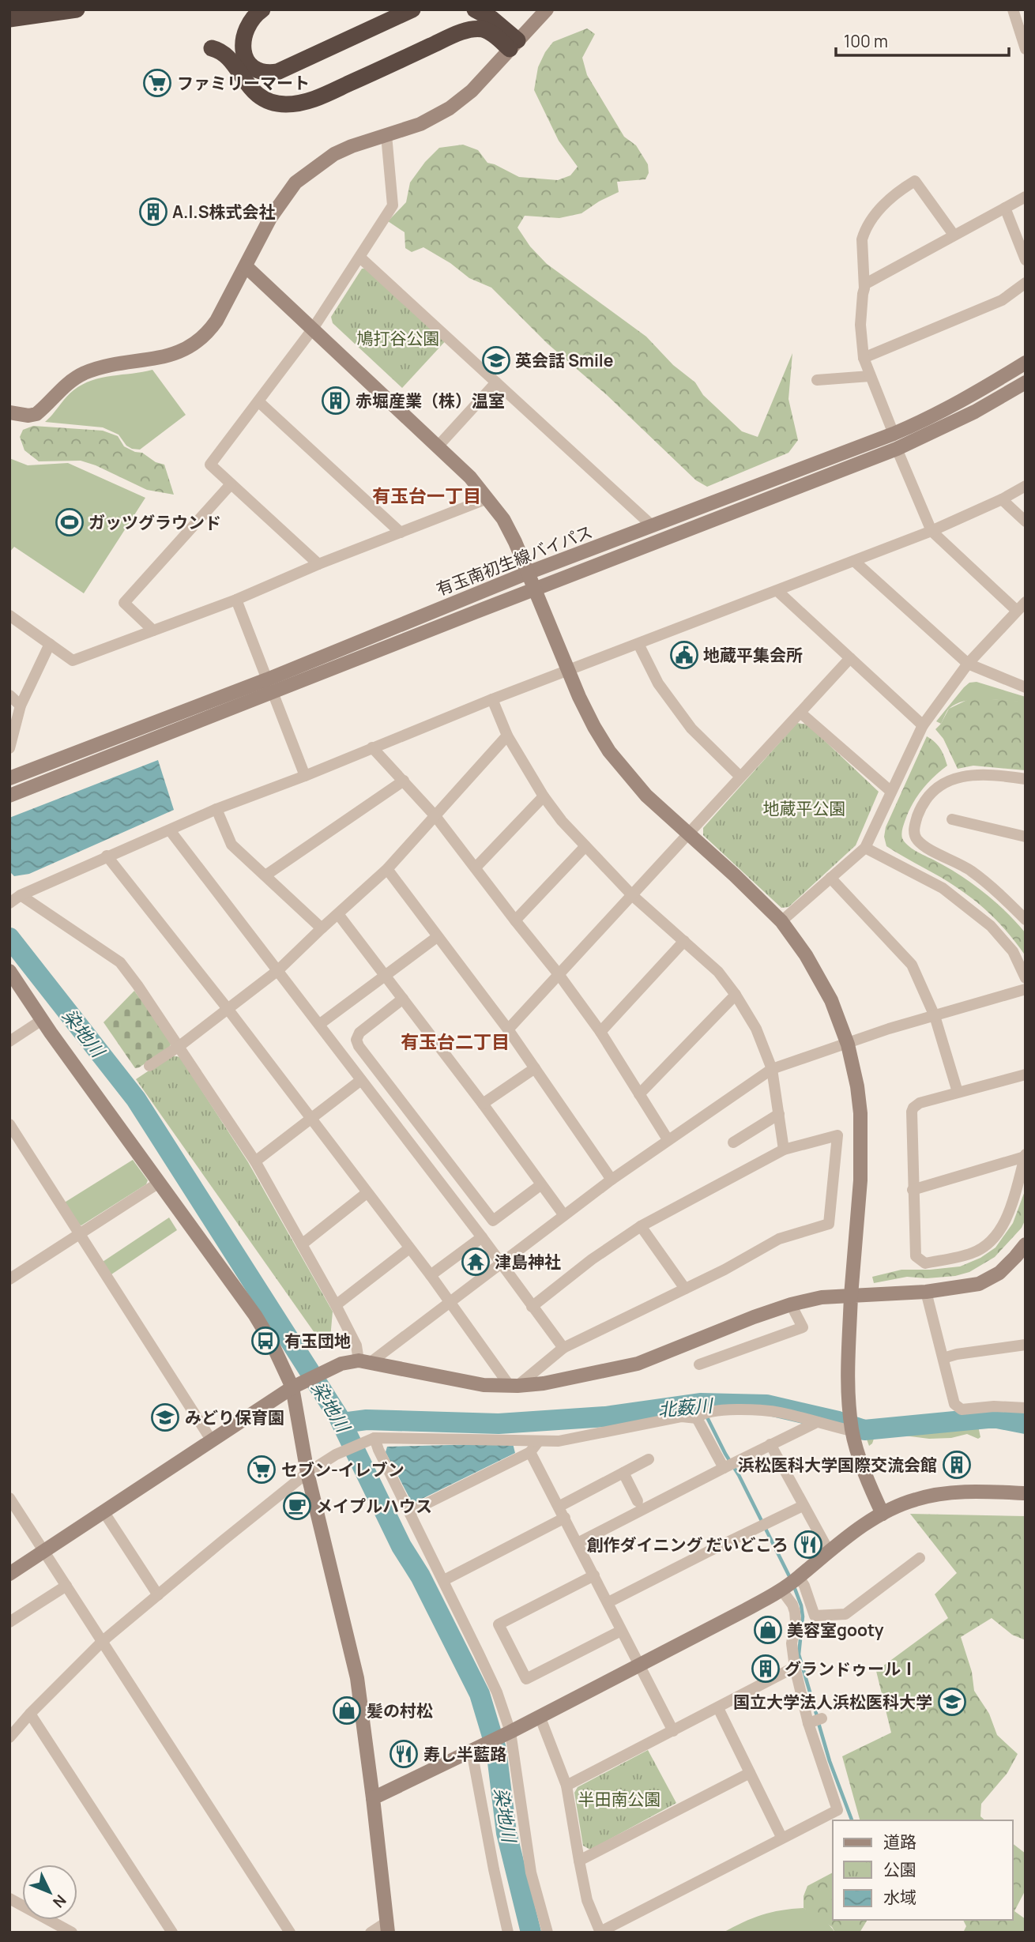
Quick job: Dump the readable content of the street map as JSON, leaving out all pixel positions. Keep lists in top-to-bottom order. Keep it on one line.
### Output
{"streets":{"street":["有玉南初生線バイパス"]},"districts":["有玉台一丁目","有玉台二丁目"],"water":["染地川","北薮川"],"parks":["鳩打谷公園","地蔵平公園","半田南公園"],"places":{"supermarket":["ファミリーマート","セブン-イレブン"],"building":["A.I.S株式会社","赤堀産業（株）温室","浜松医科大学国際交流会館","グランドゥールⅠ"],"school or university":["英会話 Smile","みどり保育園","国立大学法人浜松医科大学"],"sports":["ガッツグラウンド"],"public building":["地蔵平集会所"],"temple":["津島神社"],"bus stop":["有玉団地"],"cafe":["メイプルハウス"],"restaurant":["創作ダイニング だいどころ","寿し半藍路"],"shop":["美容室gooty","髪の村松"]},"legend":["道路","公園","水域"],"scale_bar":"100 m","north":"bottom right"}
